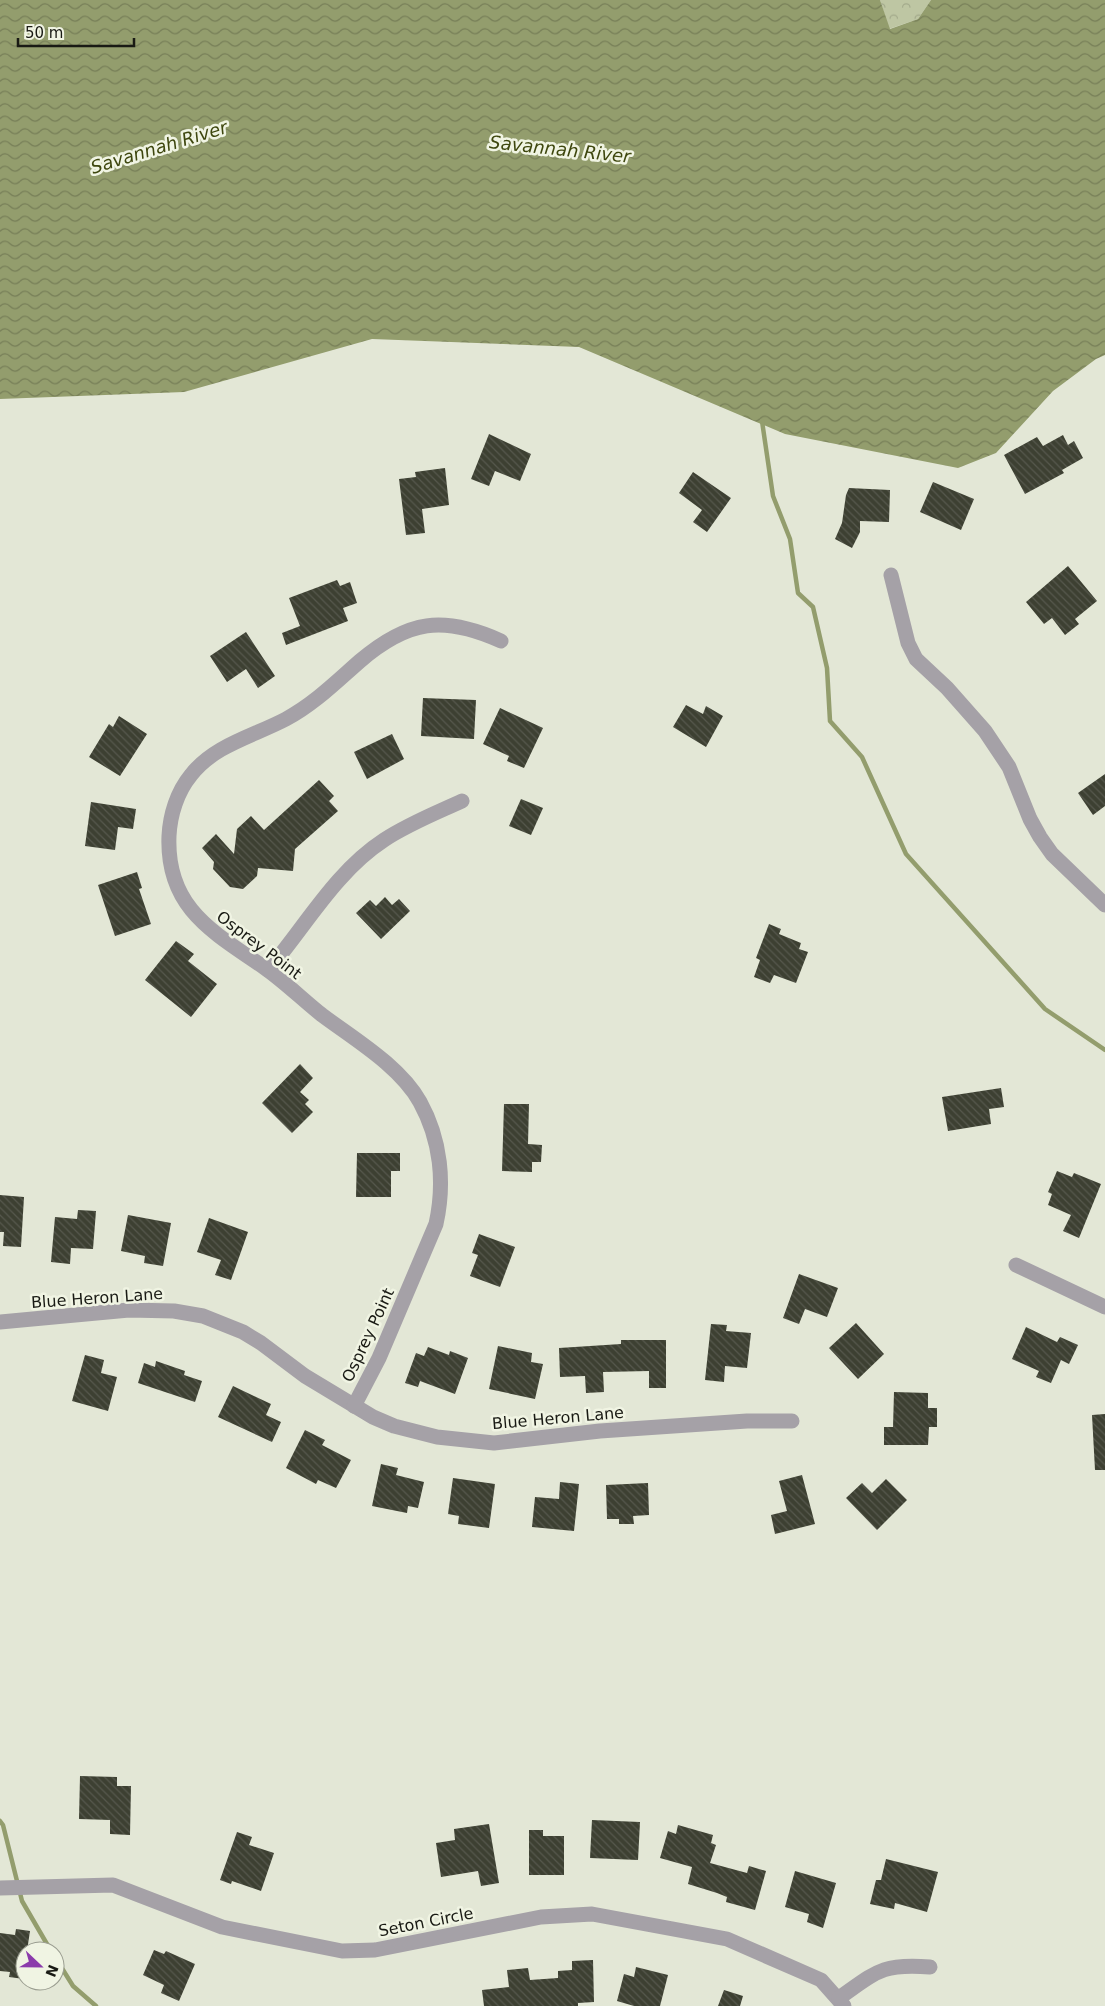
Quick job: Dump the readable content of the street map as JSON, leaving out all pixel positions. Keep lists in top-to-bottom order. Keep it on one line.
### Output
{"streets":{"street":["Osprey Point","Blue Heron Lane","Seton Circle"]},"crossings":[["Osprey Point","Blue Heron Lane"]],"water":["Savannah River"],"scale_bar":"50 m","north":"right"}
